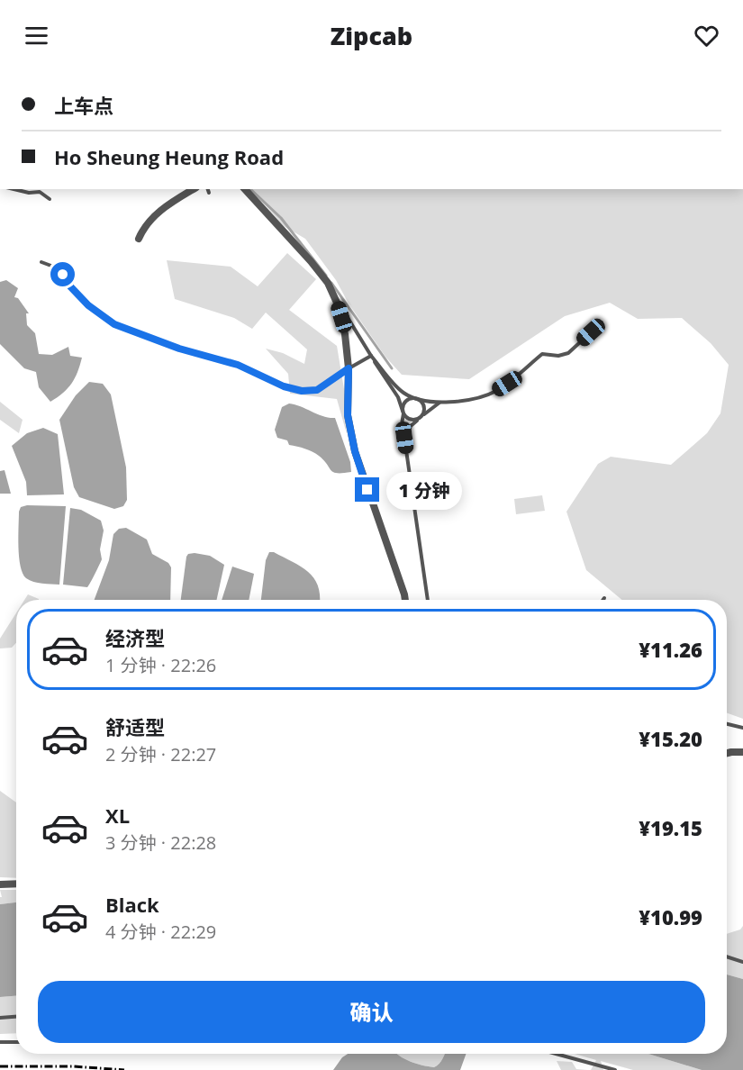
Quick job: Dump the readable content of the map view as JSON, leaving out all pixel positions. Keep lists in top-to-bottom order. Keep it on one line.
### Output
{"page":{"header":"Zipcab","banner":["上车点","Ho Sheung Heung Road"],"bubble":"1 分钟","list":[{"name":"经济型","note":"1 分钟 · 22:26","value":"¥11.26"},{"name":"舒适型","note":"2 分钟 · 22:27","value":"¥15.20"},{"name":"XL","note":"3 分钟 · 22:28","value":"¥19.15"},{"name":"Black","note":"4 分钟 · 22:29","value":"¥10.99"}],"buttons":"确认"}}
